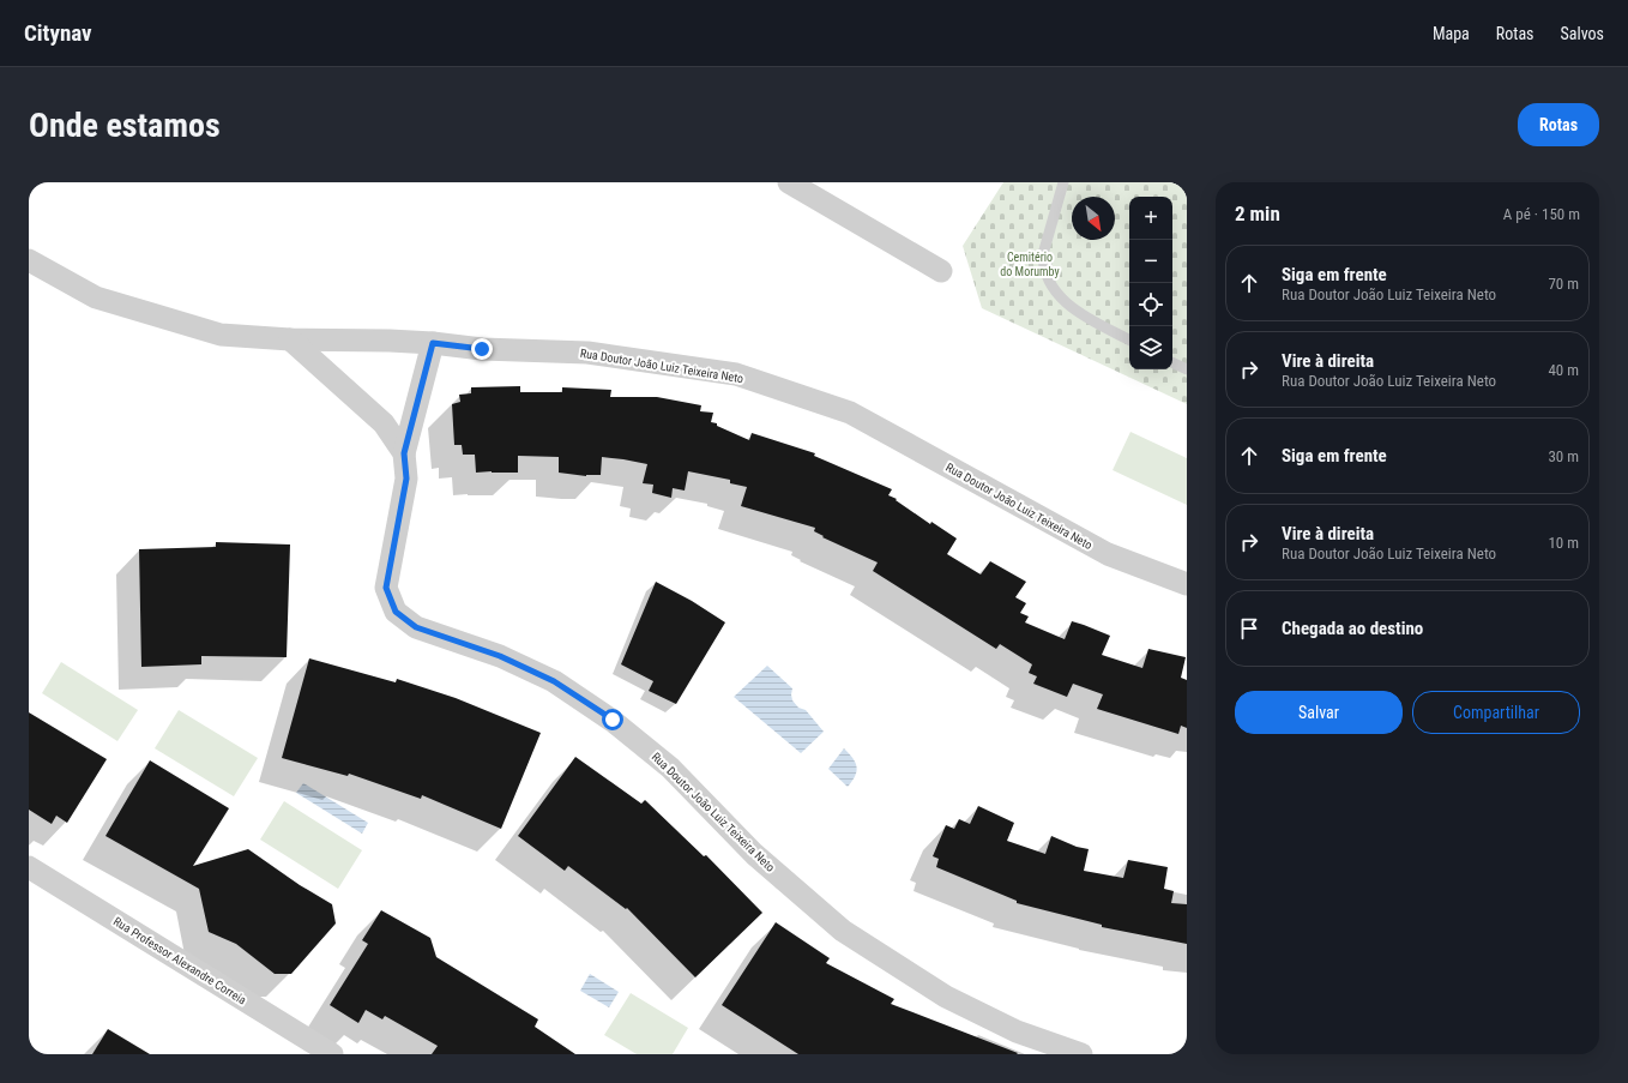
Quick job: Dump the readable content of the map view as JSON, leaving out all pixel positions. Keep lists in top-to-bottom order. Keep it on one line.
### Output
{"streets":{"street":["Rua Doutor João Luiz Teixeira Neto","Rua Professor Alexandre Correia"]},"parks":["Cemitério do Morumby"],"north":"bottom right","page":{"header":"Citynav","nav":["Mapa","Rotas","Salvos"],"buttons":["Rotas",["Salvar","Compartilhar"]],"title":"Onde estamos","heading":["2 min","A pé · 150 m"],"map_buttons":["+","−"],"list":[["Siga em frente","Rua Doutor João Luiz Teixeira Neto","70 m"],["Vire à direita","Rua Doutor João Luiz Teixeira Neto","40 m"],["Siga em frente","30 m"],["Vire à direita","Rua Doutor João Luiz Teixeira Neto","10 m"],"Chegada ao destino"]}}
